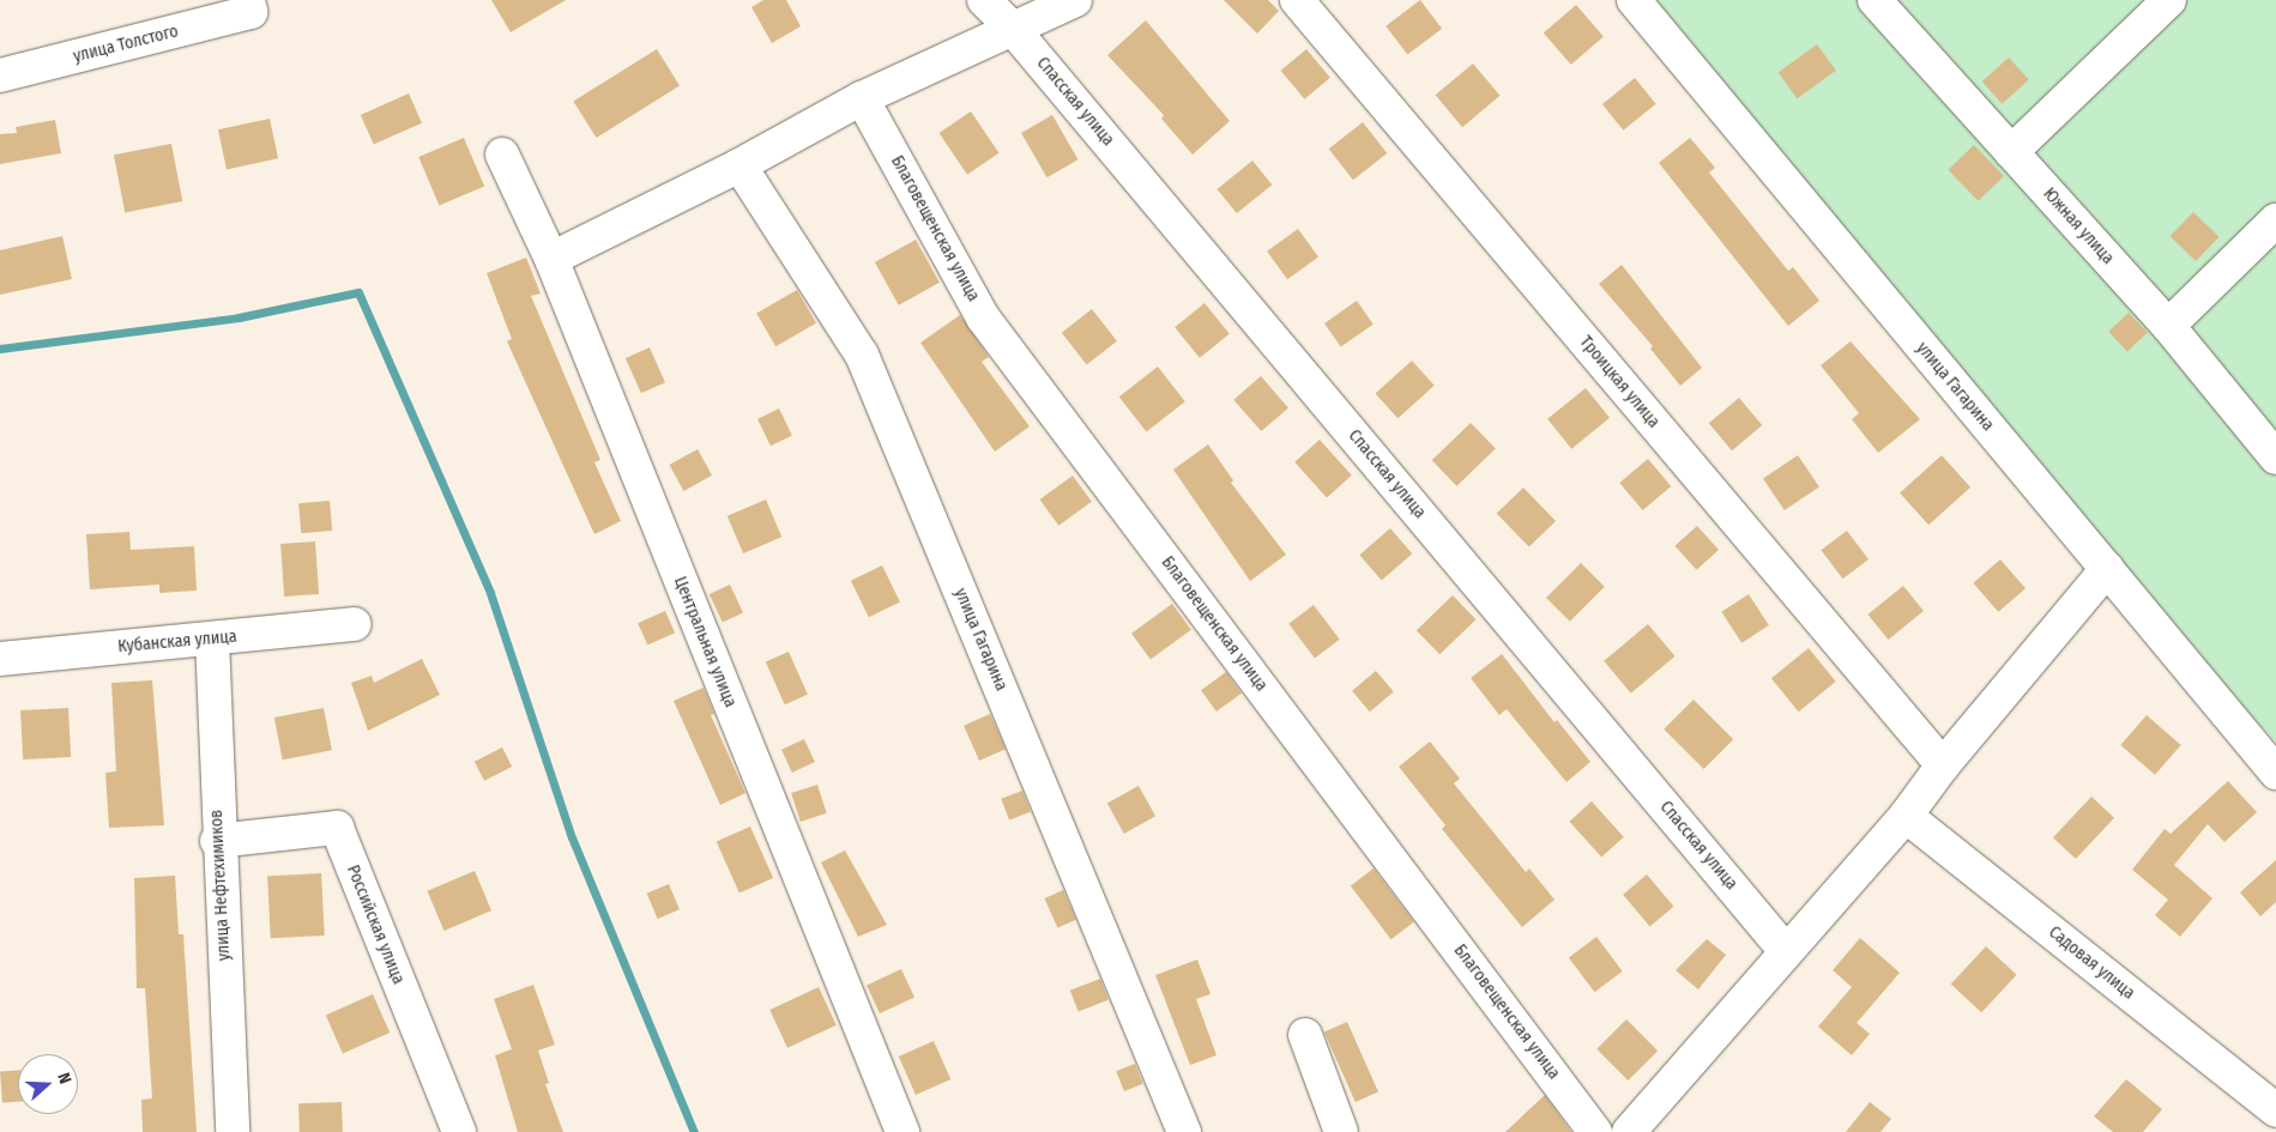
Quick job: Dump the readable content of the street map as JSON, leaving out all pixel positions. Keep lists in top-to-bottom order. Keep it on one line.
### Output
{"streets":{"street":["улица Толстого","Спасская улица","Южная улица","Благовещенская улица","Троицкая улица","улица Гагарина","Кубанская улица","Центральная улица","улица Нефтехимиков","Российская улица","Садовая улица"]},"crossings":[["Кубанская улица","улица Нефтехимиков"],["улица Нефтехимиков","Российская улица"]],"north":"right"}
